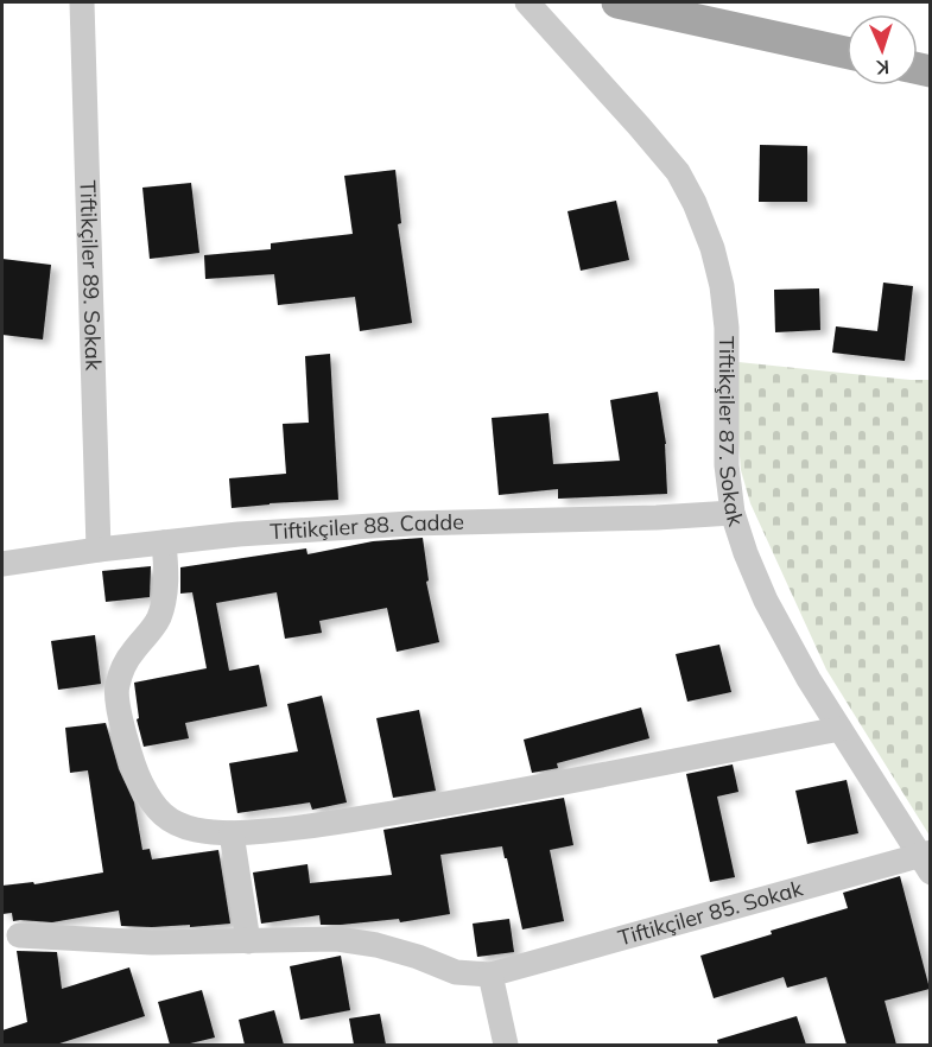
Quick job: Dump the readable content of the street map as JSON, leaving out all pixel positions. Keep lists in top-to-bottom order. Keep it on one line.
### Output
{"streets":{"street":["Tiftikçiler 89. Sokak","Tiftikçiler 87. Sokak","Tiftikçiler 88. Cadde","Tiftikçiler 85. Sokak"]},"crossings":[["Tiftikçiler 89. Sokak","Tiftikçiler 88. Cadde"],["Tiftikçiler 87. Sokak","Tiftikçiler 88. Cadde"],["Tiftikçiler 87. Sokak","Tiftikçiler 85. Sokak"]],"north":"bottom"}
